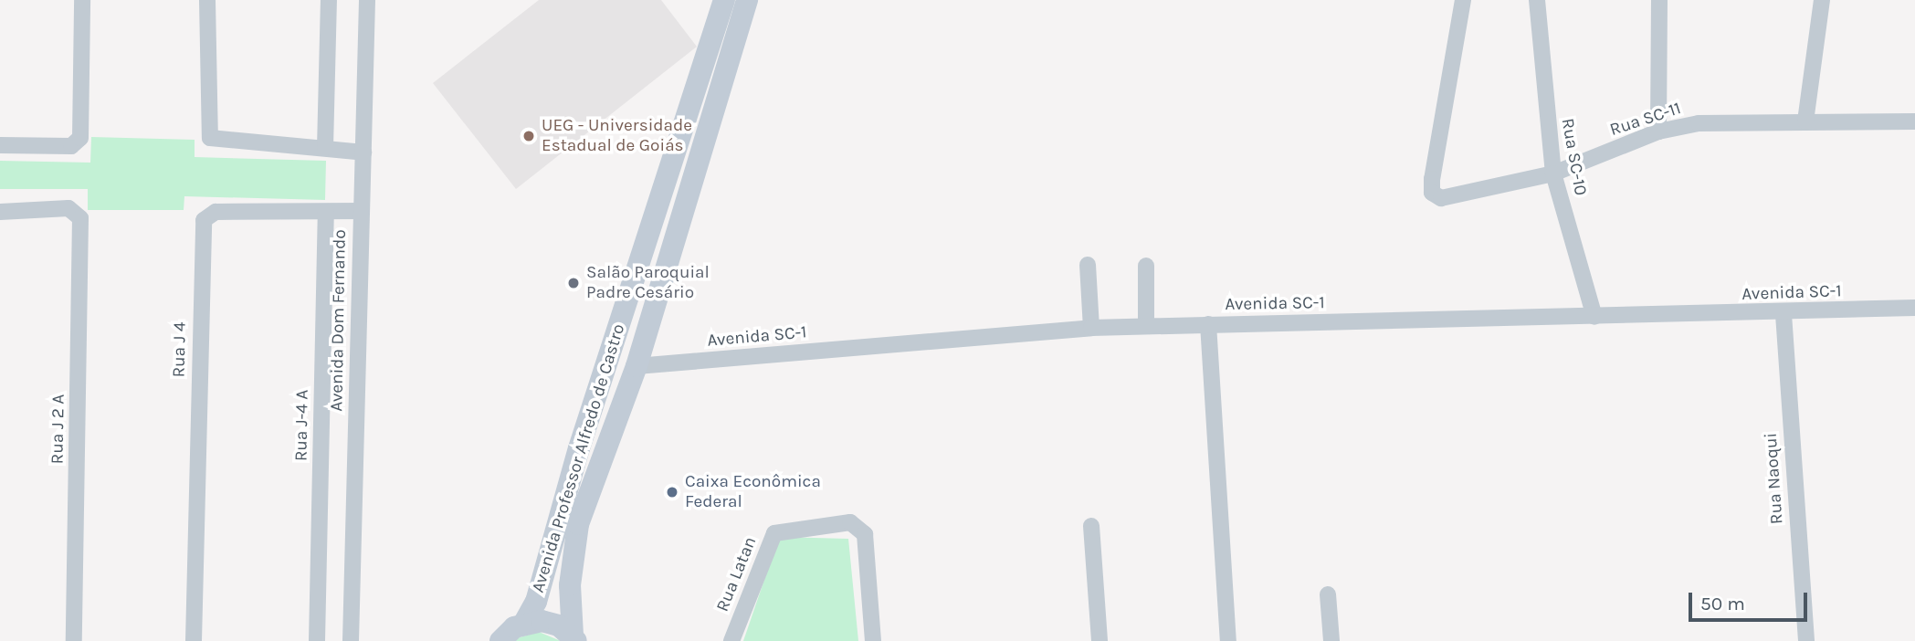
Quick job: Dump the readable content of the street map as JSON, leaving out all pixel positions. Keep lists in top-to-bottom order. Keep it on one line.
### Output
{"streets":{"main road":["Avenida Professor Alfredo de Castro"],"street":["Rua SC-11","Rua SC-10","Avenida SC-1","Avenida Dom Fernando","Rua J 4","Rua J-4 A","Rua J 2 A","Rua Naoqui","Rua Latan"]},"crossings":[["Rua SC-11","Rua SC-10"],["Rua SC-10","Avenida SC-1"],["Avenida SC-1","Avenida Professor Alfredo de Castro"],["Avenida SC-1","Rua Naoqui"],["Avenida Dom Fernando","Rua J 4"],["Rua J 4","Rua J-4 A"]],"places":["UEG - Universidade Estadual de Goiás","Salão Paroquial Padre Cesário","Caixa Econômica Federal"],"scale_bar":"50 m"}
